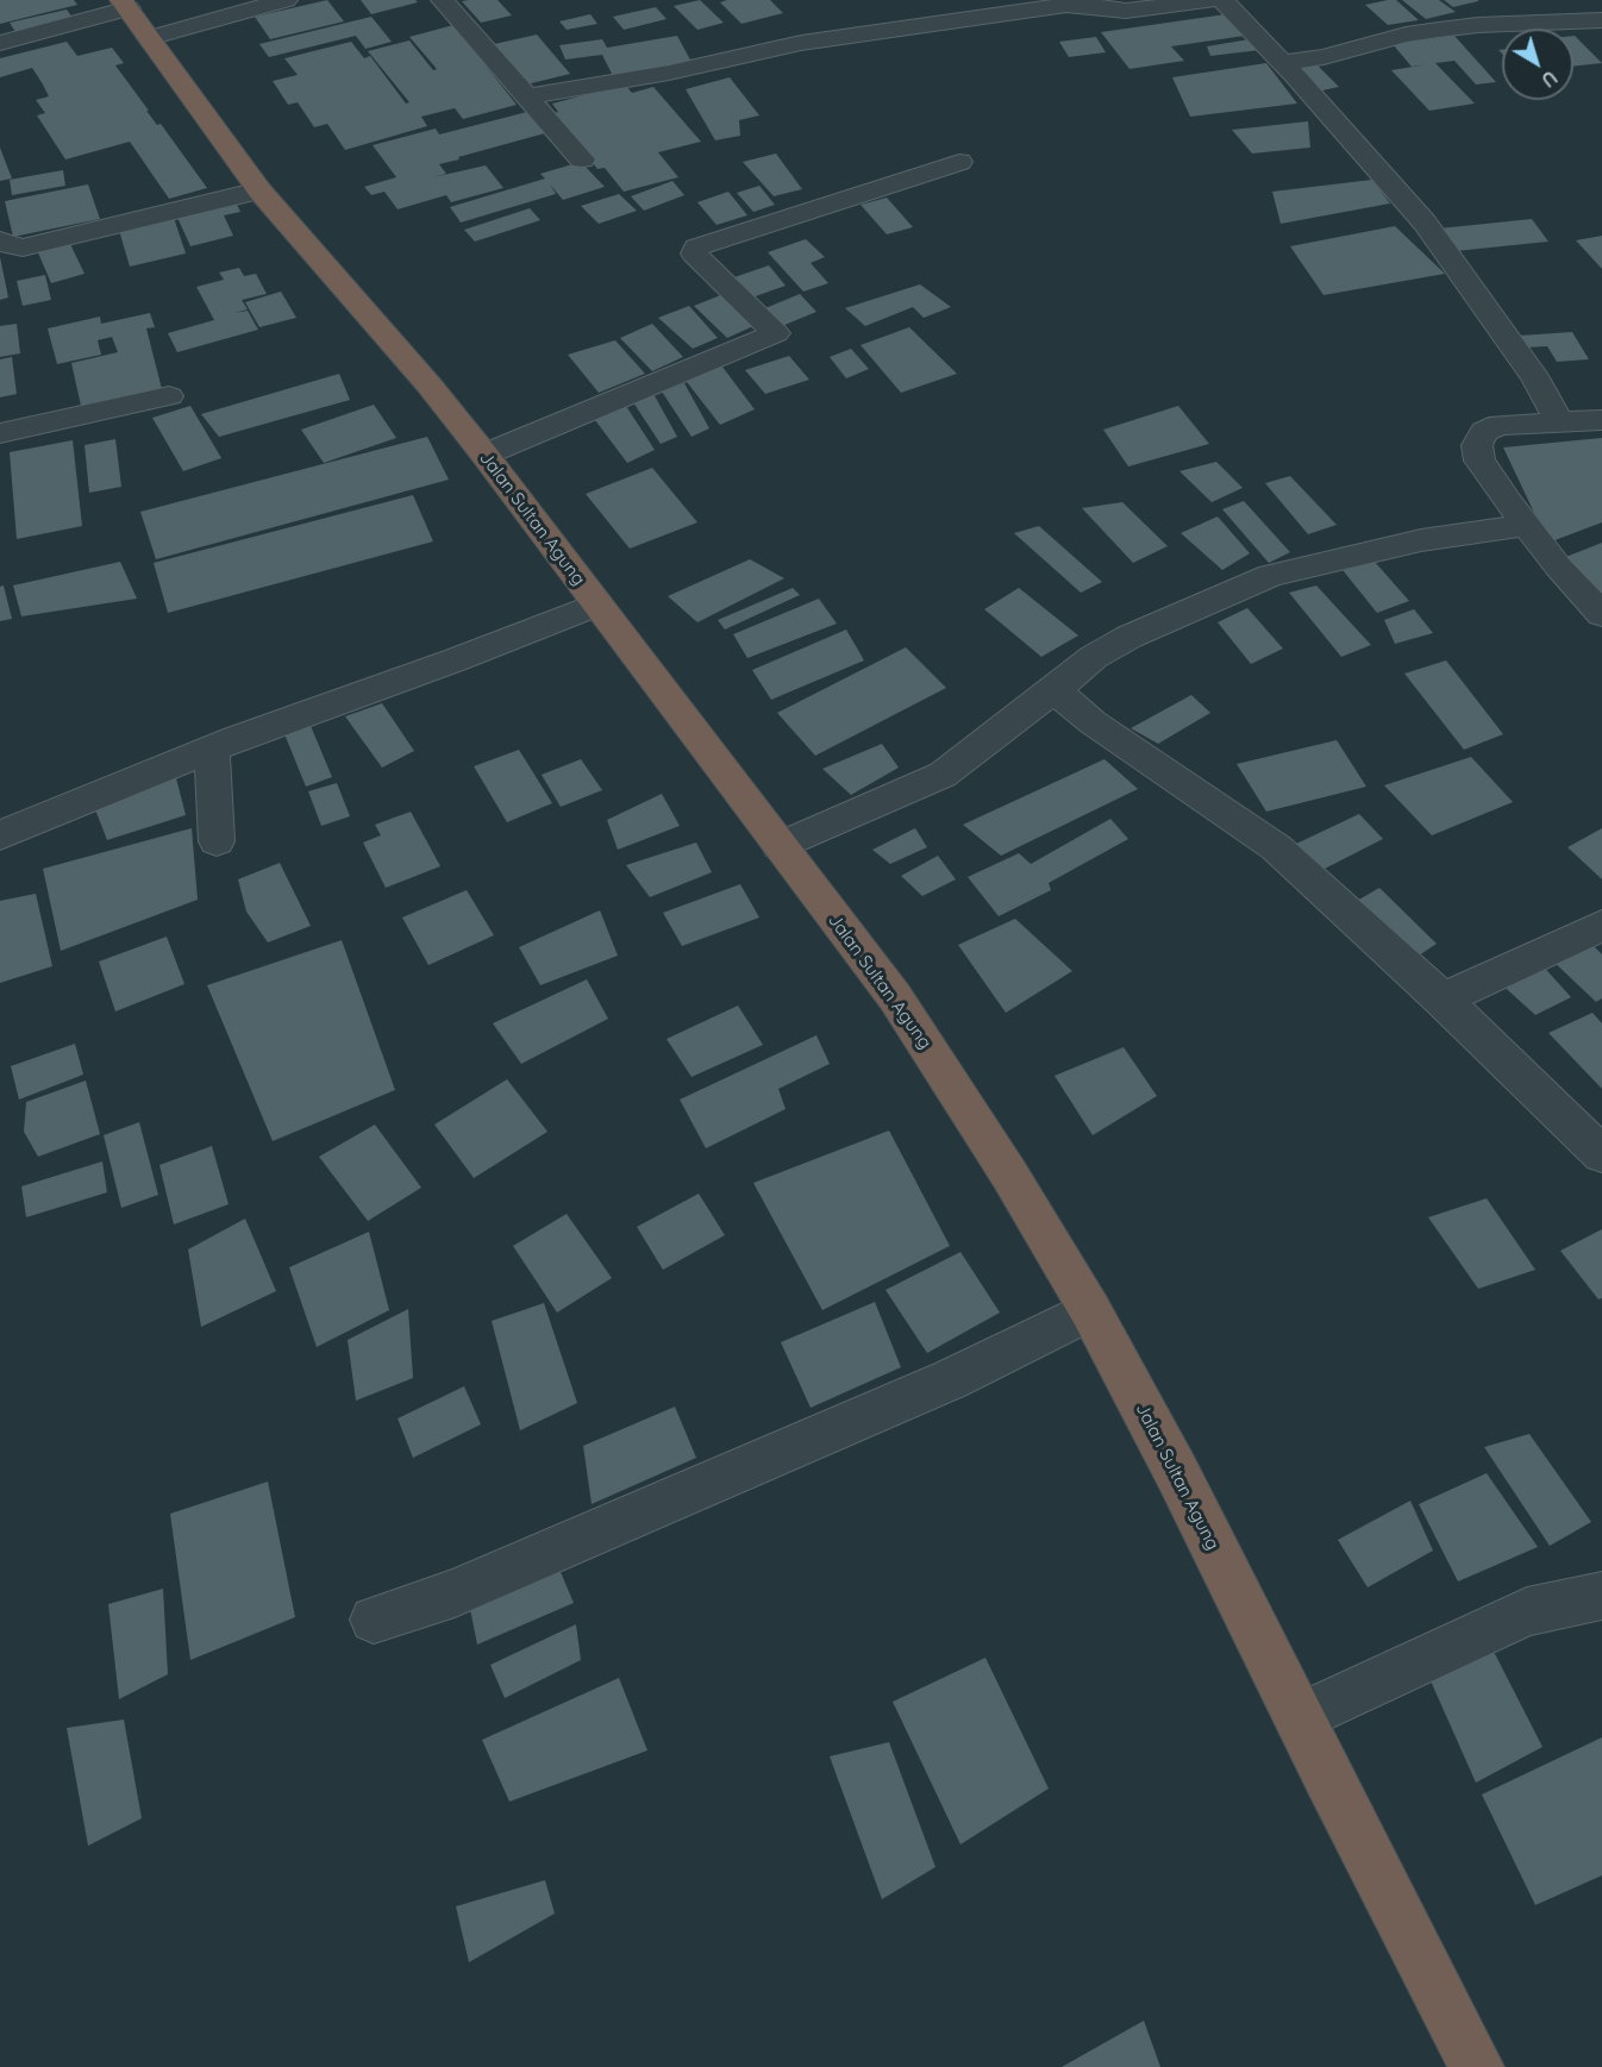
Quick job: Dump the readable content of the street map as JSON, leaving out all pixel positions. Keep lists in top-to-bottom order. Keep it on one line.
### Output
{"streets":{"highway":["Jalan Sultan Agung"]},"north":"bottom right"}
